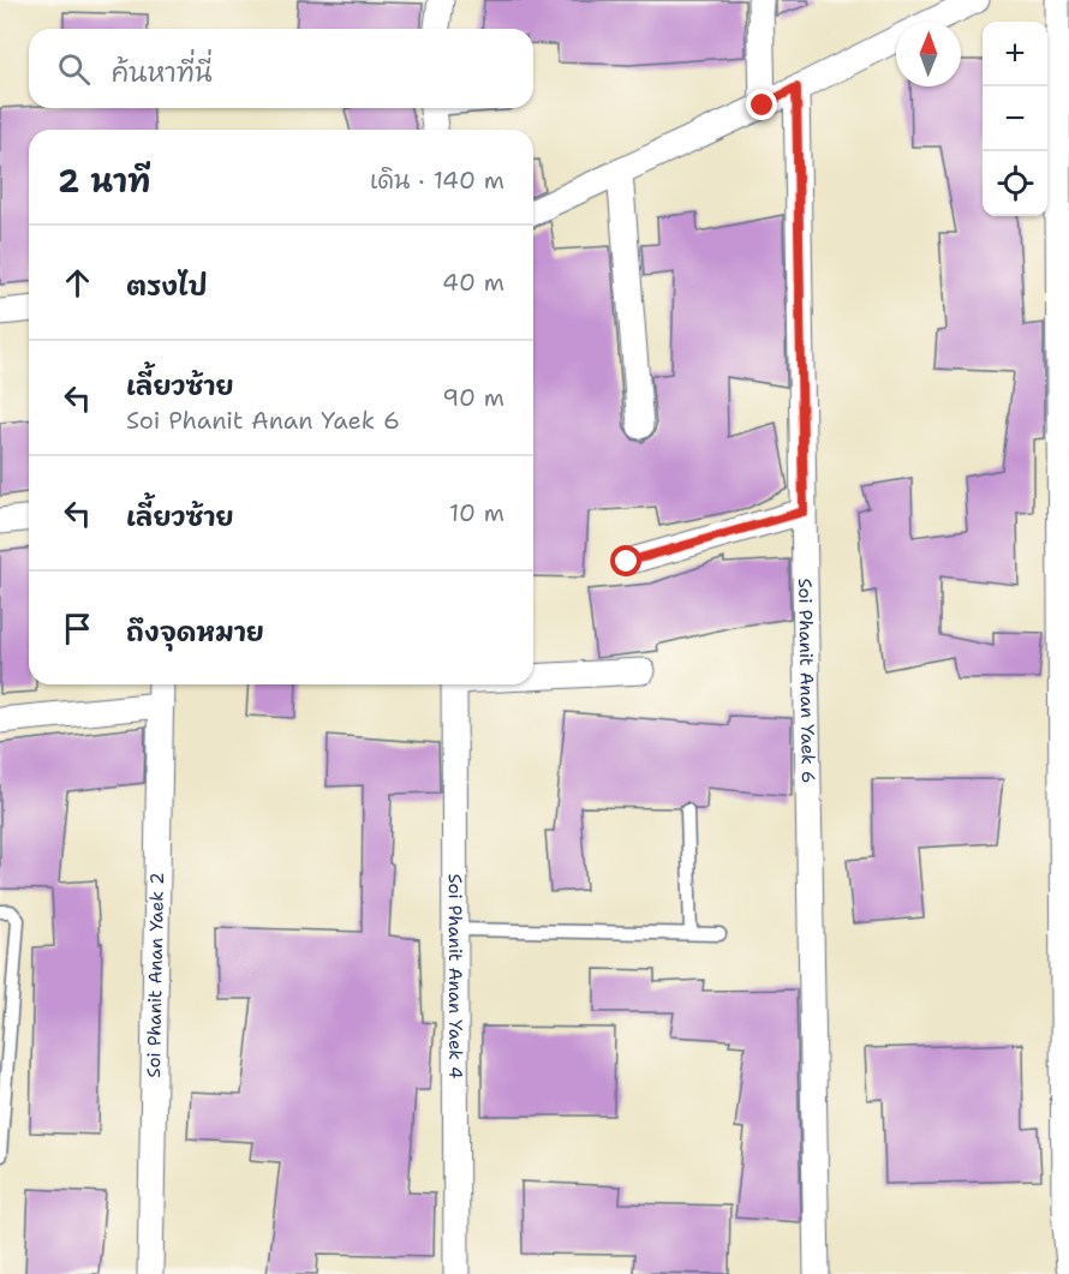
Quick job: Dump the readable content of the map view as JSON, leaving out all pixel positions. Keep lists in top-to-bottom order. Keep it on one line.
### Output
{"streets":{"street":["Soi Phanit Anan Yaek 6","Soi Phanit Anan Yaek 2","Soi Phanit Anan Yaek 4"]},"north":"top","page":{"map_buttons":["+","−"],"search":"ค้นหาที่นี่","heading":["2 นาที","เดิน · 140 m"],"list":[["ตรงไป","40 m"],["เลี้ยวซ้าย","Soi Phanit Anan Yaek 6","90 m"],["เลี้ยวซ้าย","10 m"],"ถึงจุดหมาย"]}}
